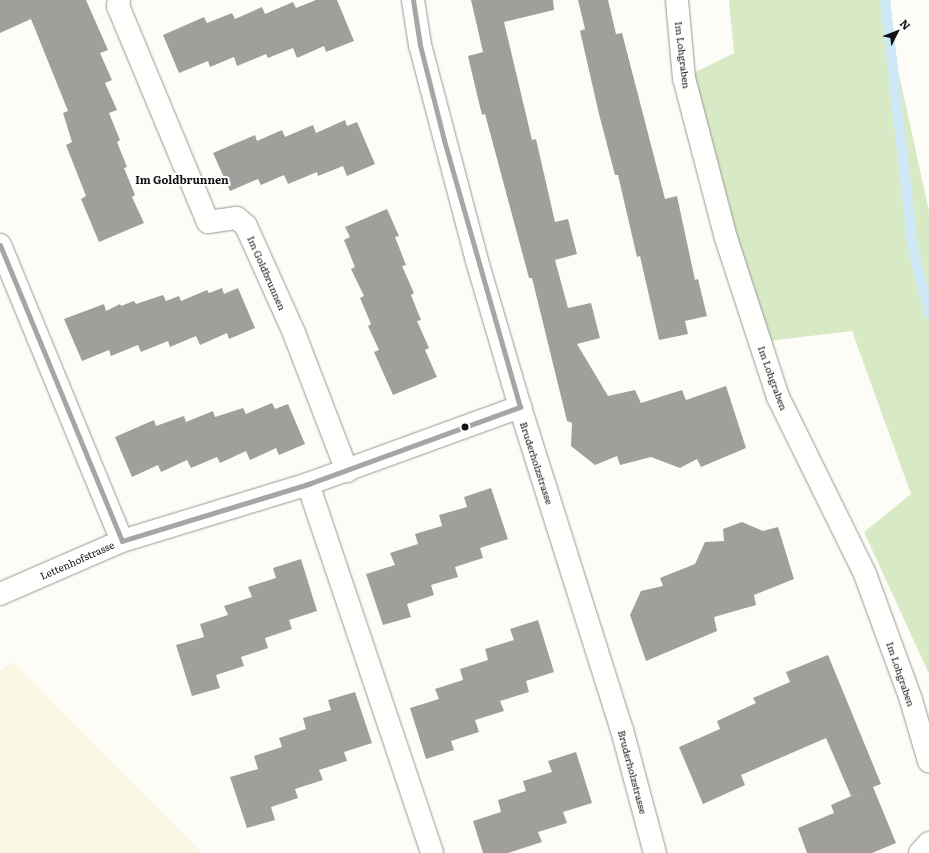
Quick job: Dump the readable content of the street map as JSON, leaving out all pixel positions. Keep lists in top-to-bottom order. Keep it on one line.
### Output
{"streets":{"street":["Im Lohgraben","Im Goldbrunnen","Bruderholzstrasse","Lettenhofstrasse"]},"crossings":[["Im Goldbrunnen","Lettenhofstrasse"],["Bruderholzstrasse","Lettenhofstrasse"]],"districts":["Im Goldbrunnen"],"north":"top right"}
